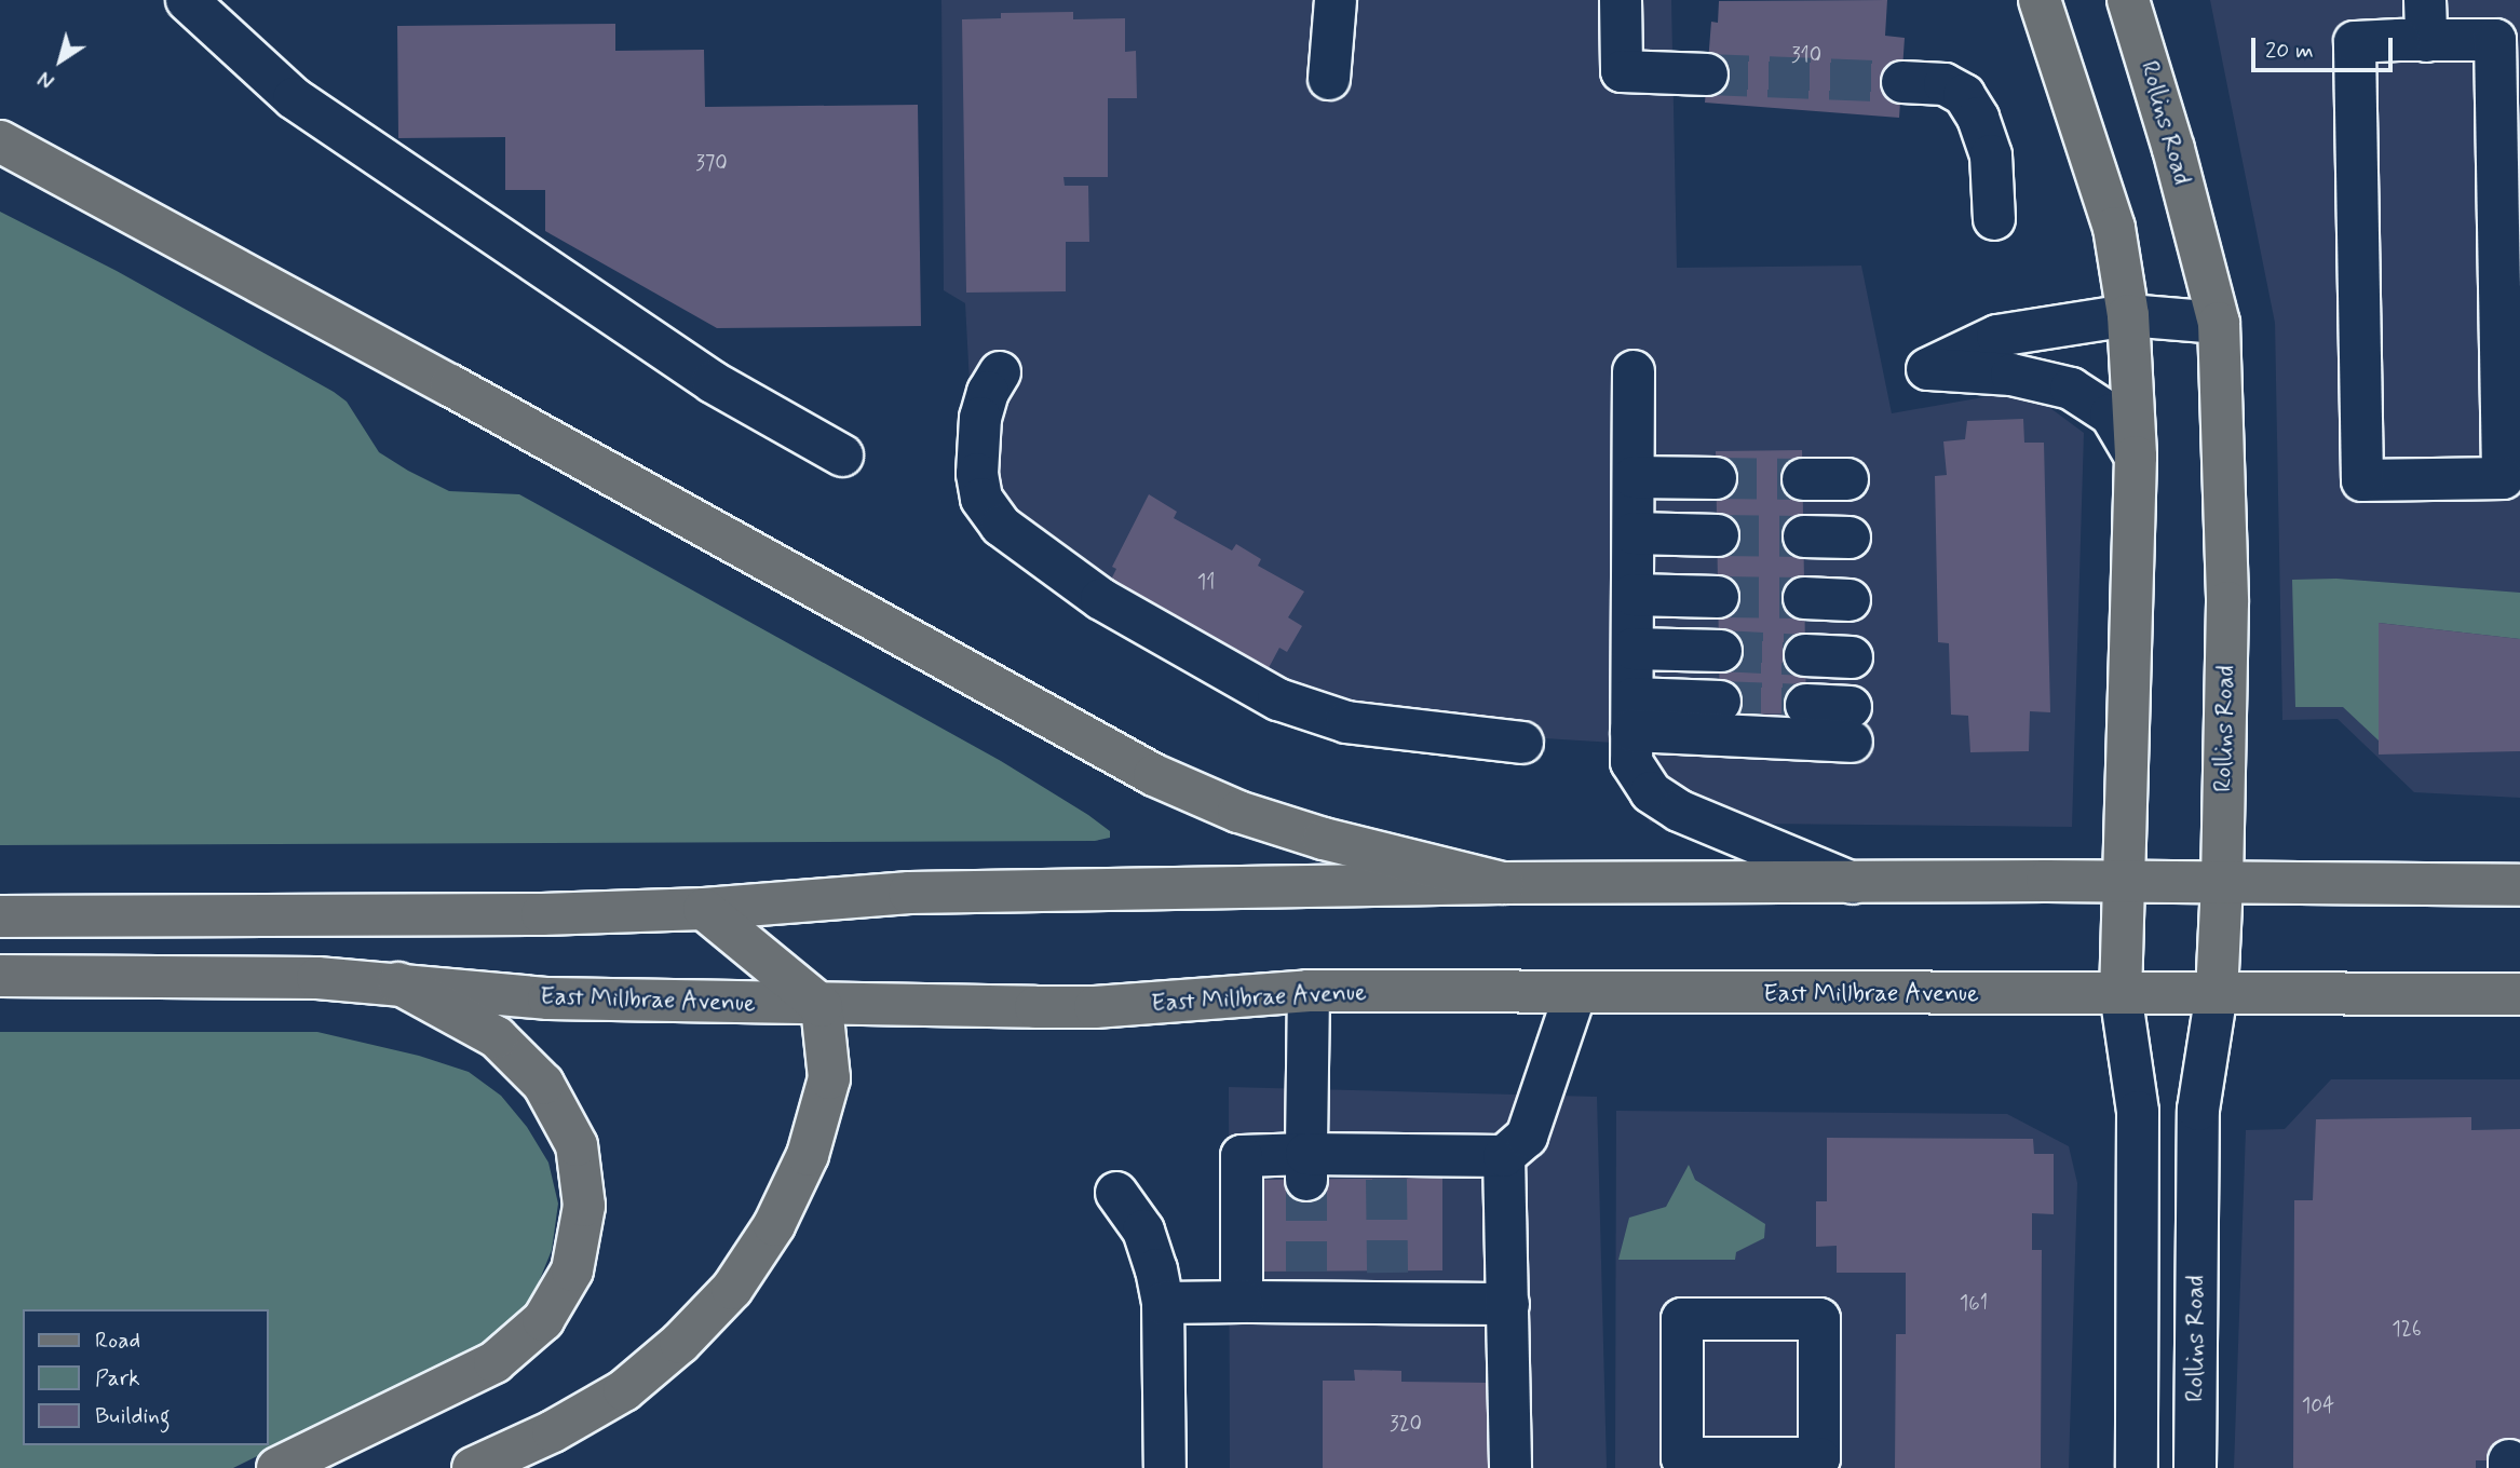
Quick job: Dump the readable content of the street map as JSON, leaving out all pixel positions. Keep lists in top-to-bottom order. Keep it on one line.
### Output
{"streets":{"main road":["Rollins Road","East Millbrae Avenue"]},"crossings":[["Rollins Road","East Millbrae Avenue"]],"house_numbers":["310","370","11","161","126","104","320"],"legend":["Road","Park","Building"],"scale_bar":"20 m","north":"bottom left"}
